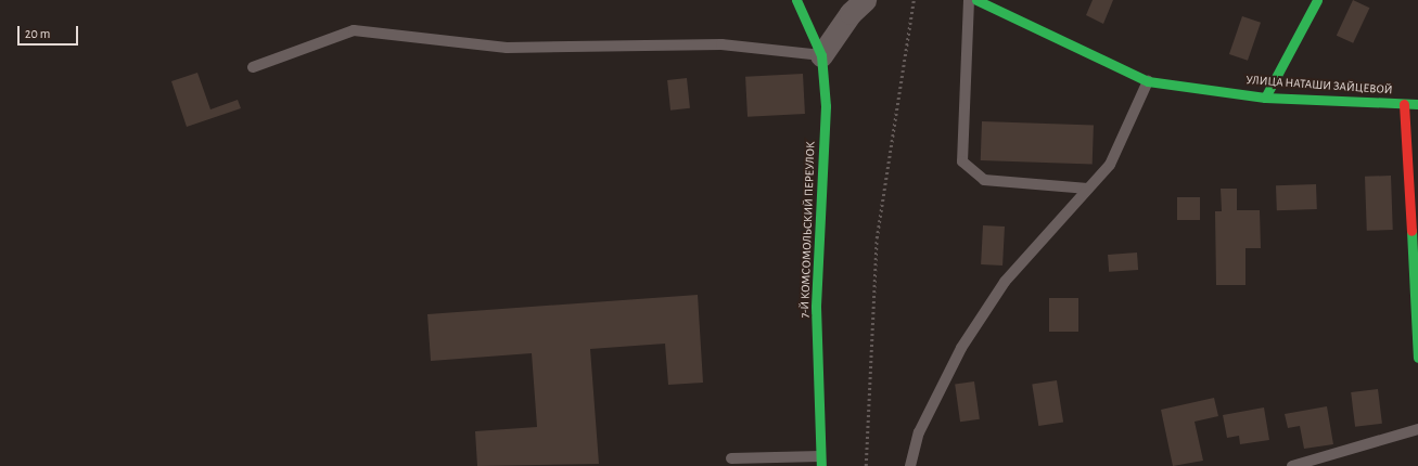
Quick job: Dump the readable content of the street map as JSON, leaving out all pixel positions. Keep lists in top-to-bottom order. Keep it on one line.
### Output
{"streets":{"street":["УЛИЦА НАТАШИ ЗАЙЦЕВОЙ","7-Й КОМСОМОЛЬСКИЙ ПЕРЕУЛОК"]},"scale_bar":"20 m"}
